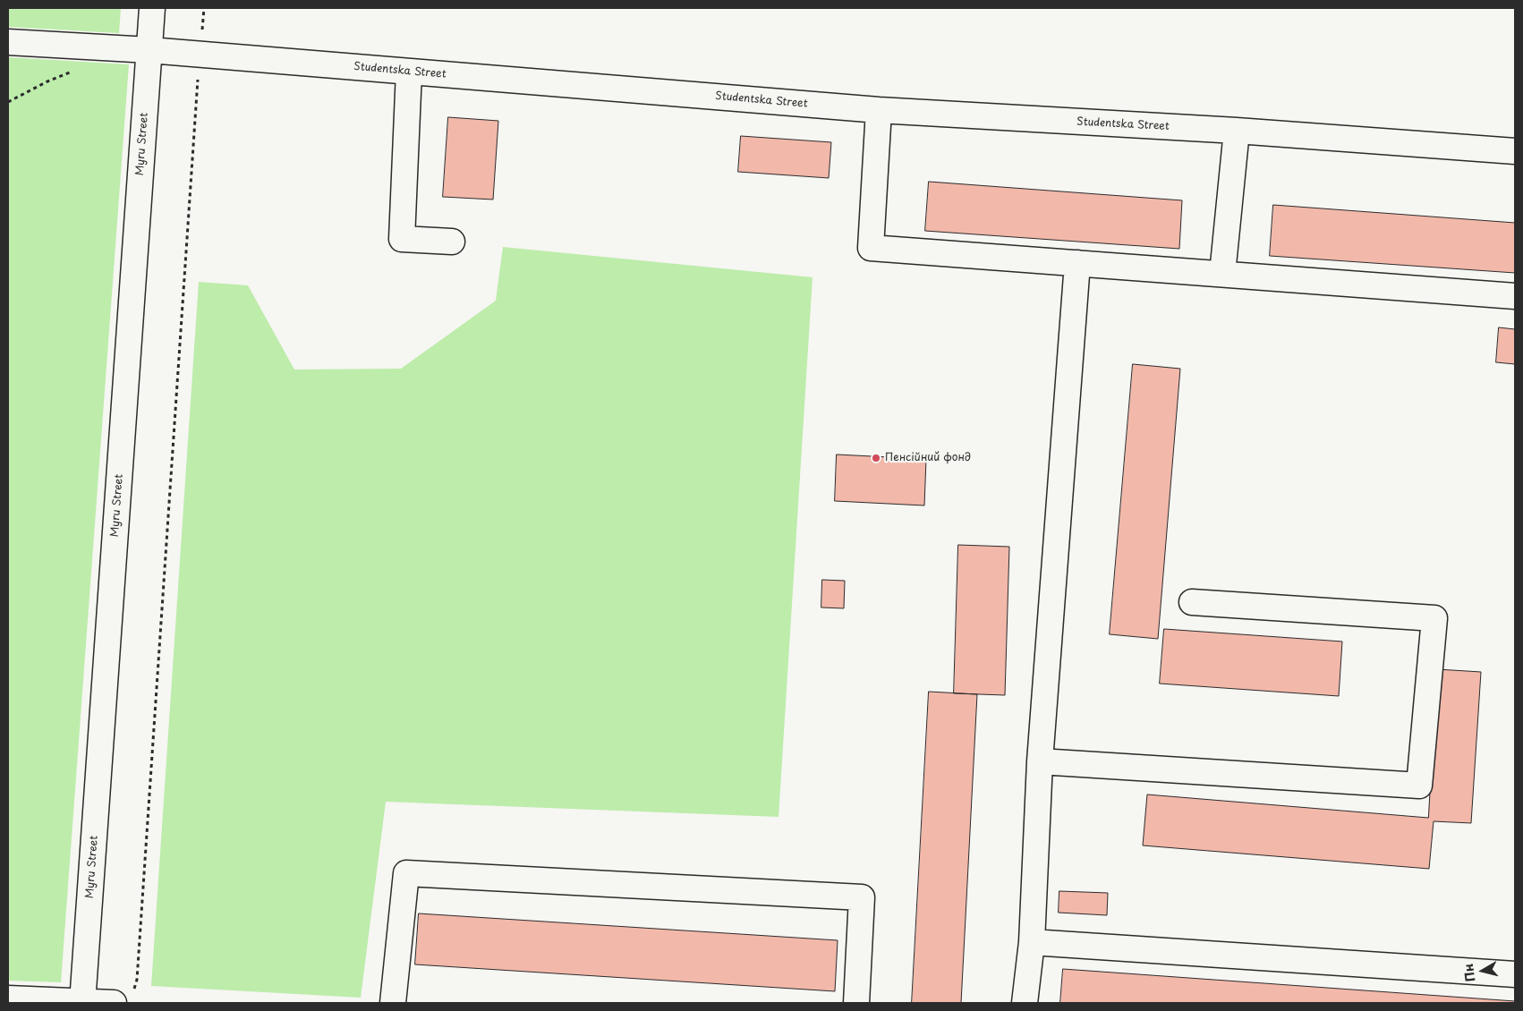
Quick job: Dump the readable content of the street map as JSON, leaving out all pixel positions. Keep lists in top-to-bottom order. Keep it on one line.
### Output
{"streets":{"street":["Studentska Street","Myru Street"]},"crossings":[["Studentska Street","Myru Street"]],"places":["Пенсійний фонд"],"north":"left"}
